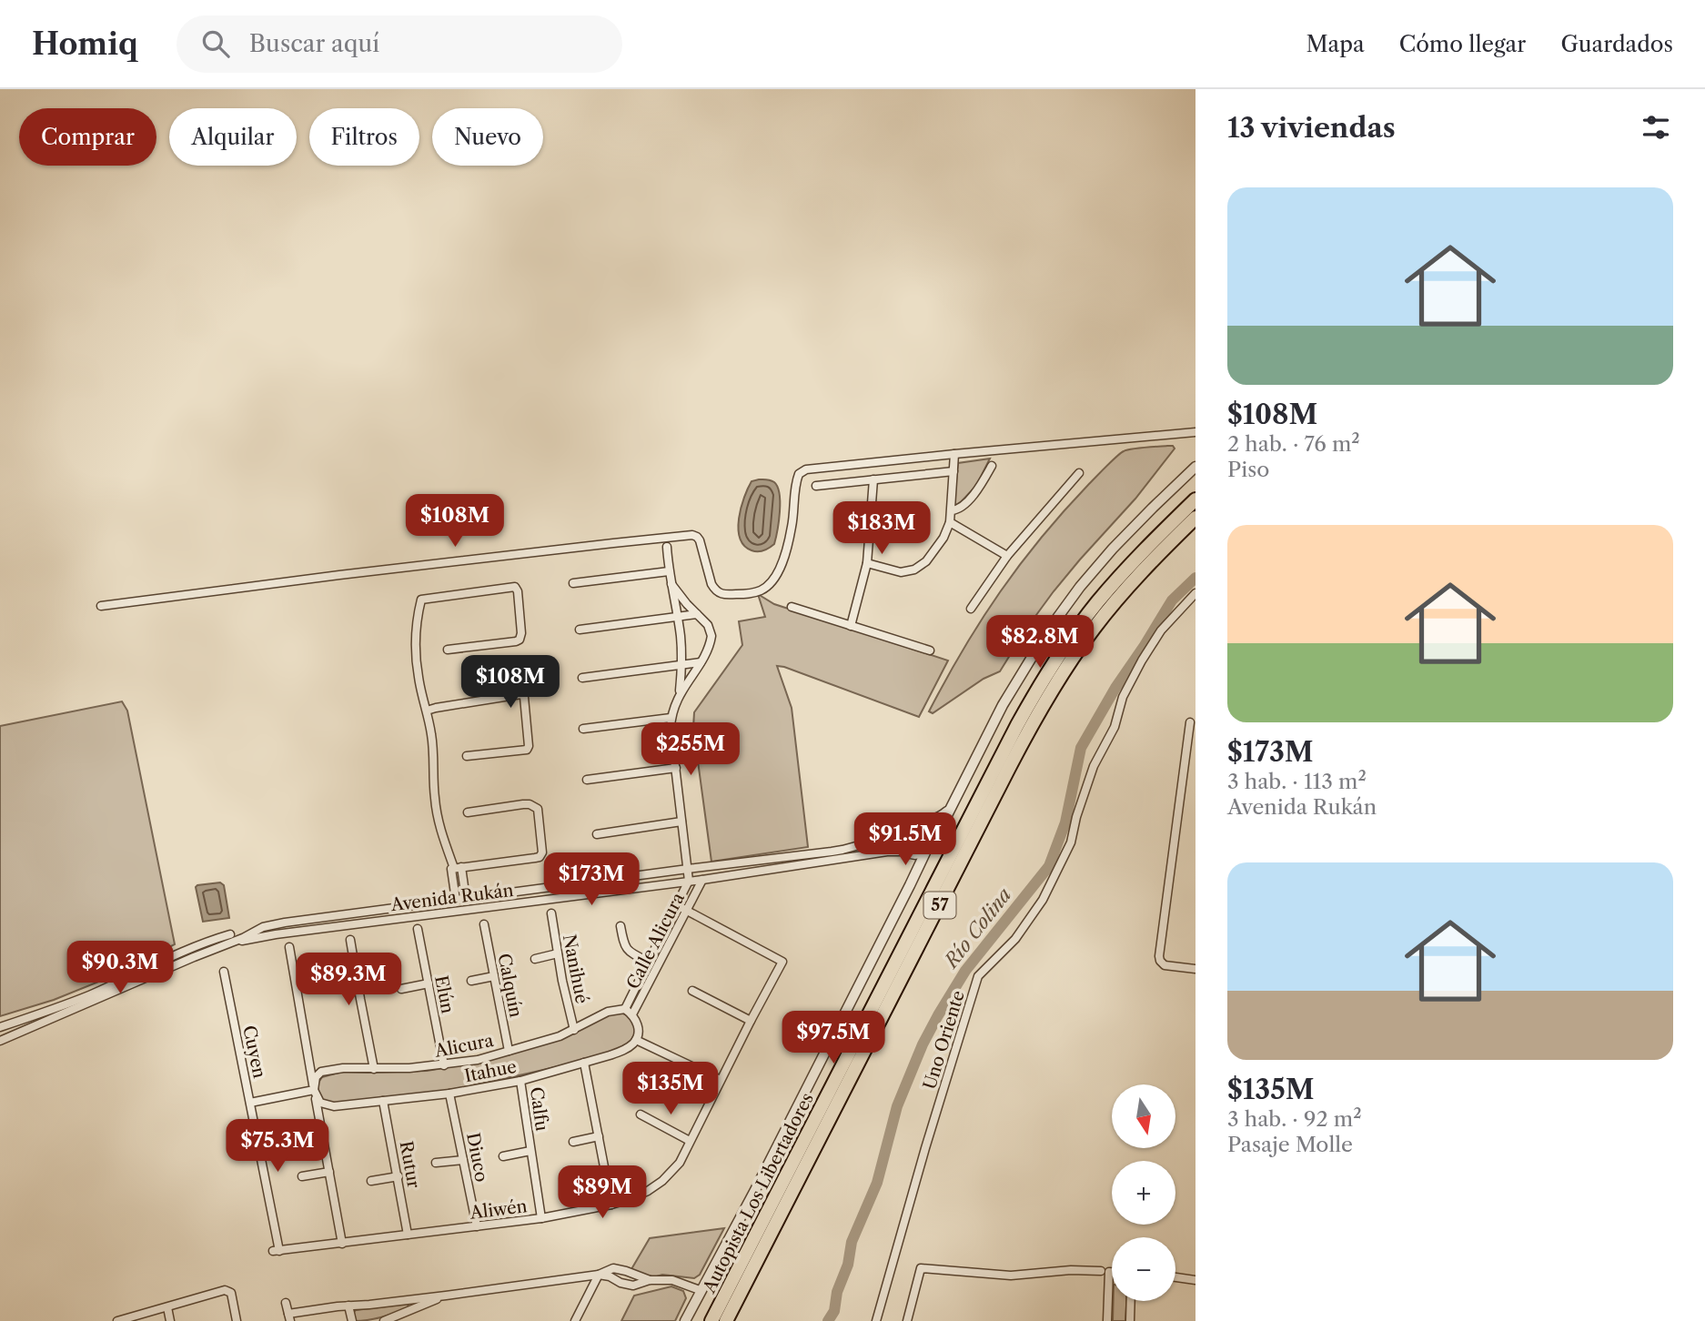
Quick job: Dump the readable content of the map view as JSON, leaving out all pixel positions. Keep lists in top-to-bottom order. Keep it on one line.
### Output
{"streets":{"highway":["57","Autopista Los Libertadores"],"street":["Avenida Rukán","Calle Alicura","Nanihué","Calquín","Elún","Uno Oriente","Alicura","Cuyen","Itahue","Calfu","Diuco","Rutur","Aliwén"]},"crossings":[["Avenida Rukán","Calle Alicura"],["Calle Alicura","Alicura"],["Calle Alicura","Aliwén"],["Nanihué","Alicura"],["Calquín","Alicura"],["Elún","Alicura"],["Alicura","Itahue"],["Cuyen","Aliwén"],["Itahue","Calfu"],["Itahue","Diuco"],["Itahue","Rutur"],["Calfu","Aliwén"],["Diuco","Aliwén"],["Rutur","Aliwén"]],"water":["Río Colina"],"north":"bottom","page":{"header":"Homiq","search":"Buscar aquí","nav":["Mapa","Cómo llegar","Guardados"],"heading":"13 viviendas","chip":["Comprar","Alquilar","Filtros","Nuevo"],"list":[{"name":"$108M","note":"2 hab. · 76 m² · Piso"},{"name":"$173M","note":"3 hab. · 113 m² · Avenida Rukán"},{"name":"$135M","note":"3 hab. · 92 m² · Pasaje Molle"}],"price":["$108M","$183M","$82.8M","$108M","$255M","$91.5M","$173M","$90.3M","$89.3M","$97.5M","$135M","$75.3M","$89M"],"map_buttons":["+","−"]}}
